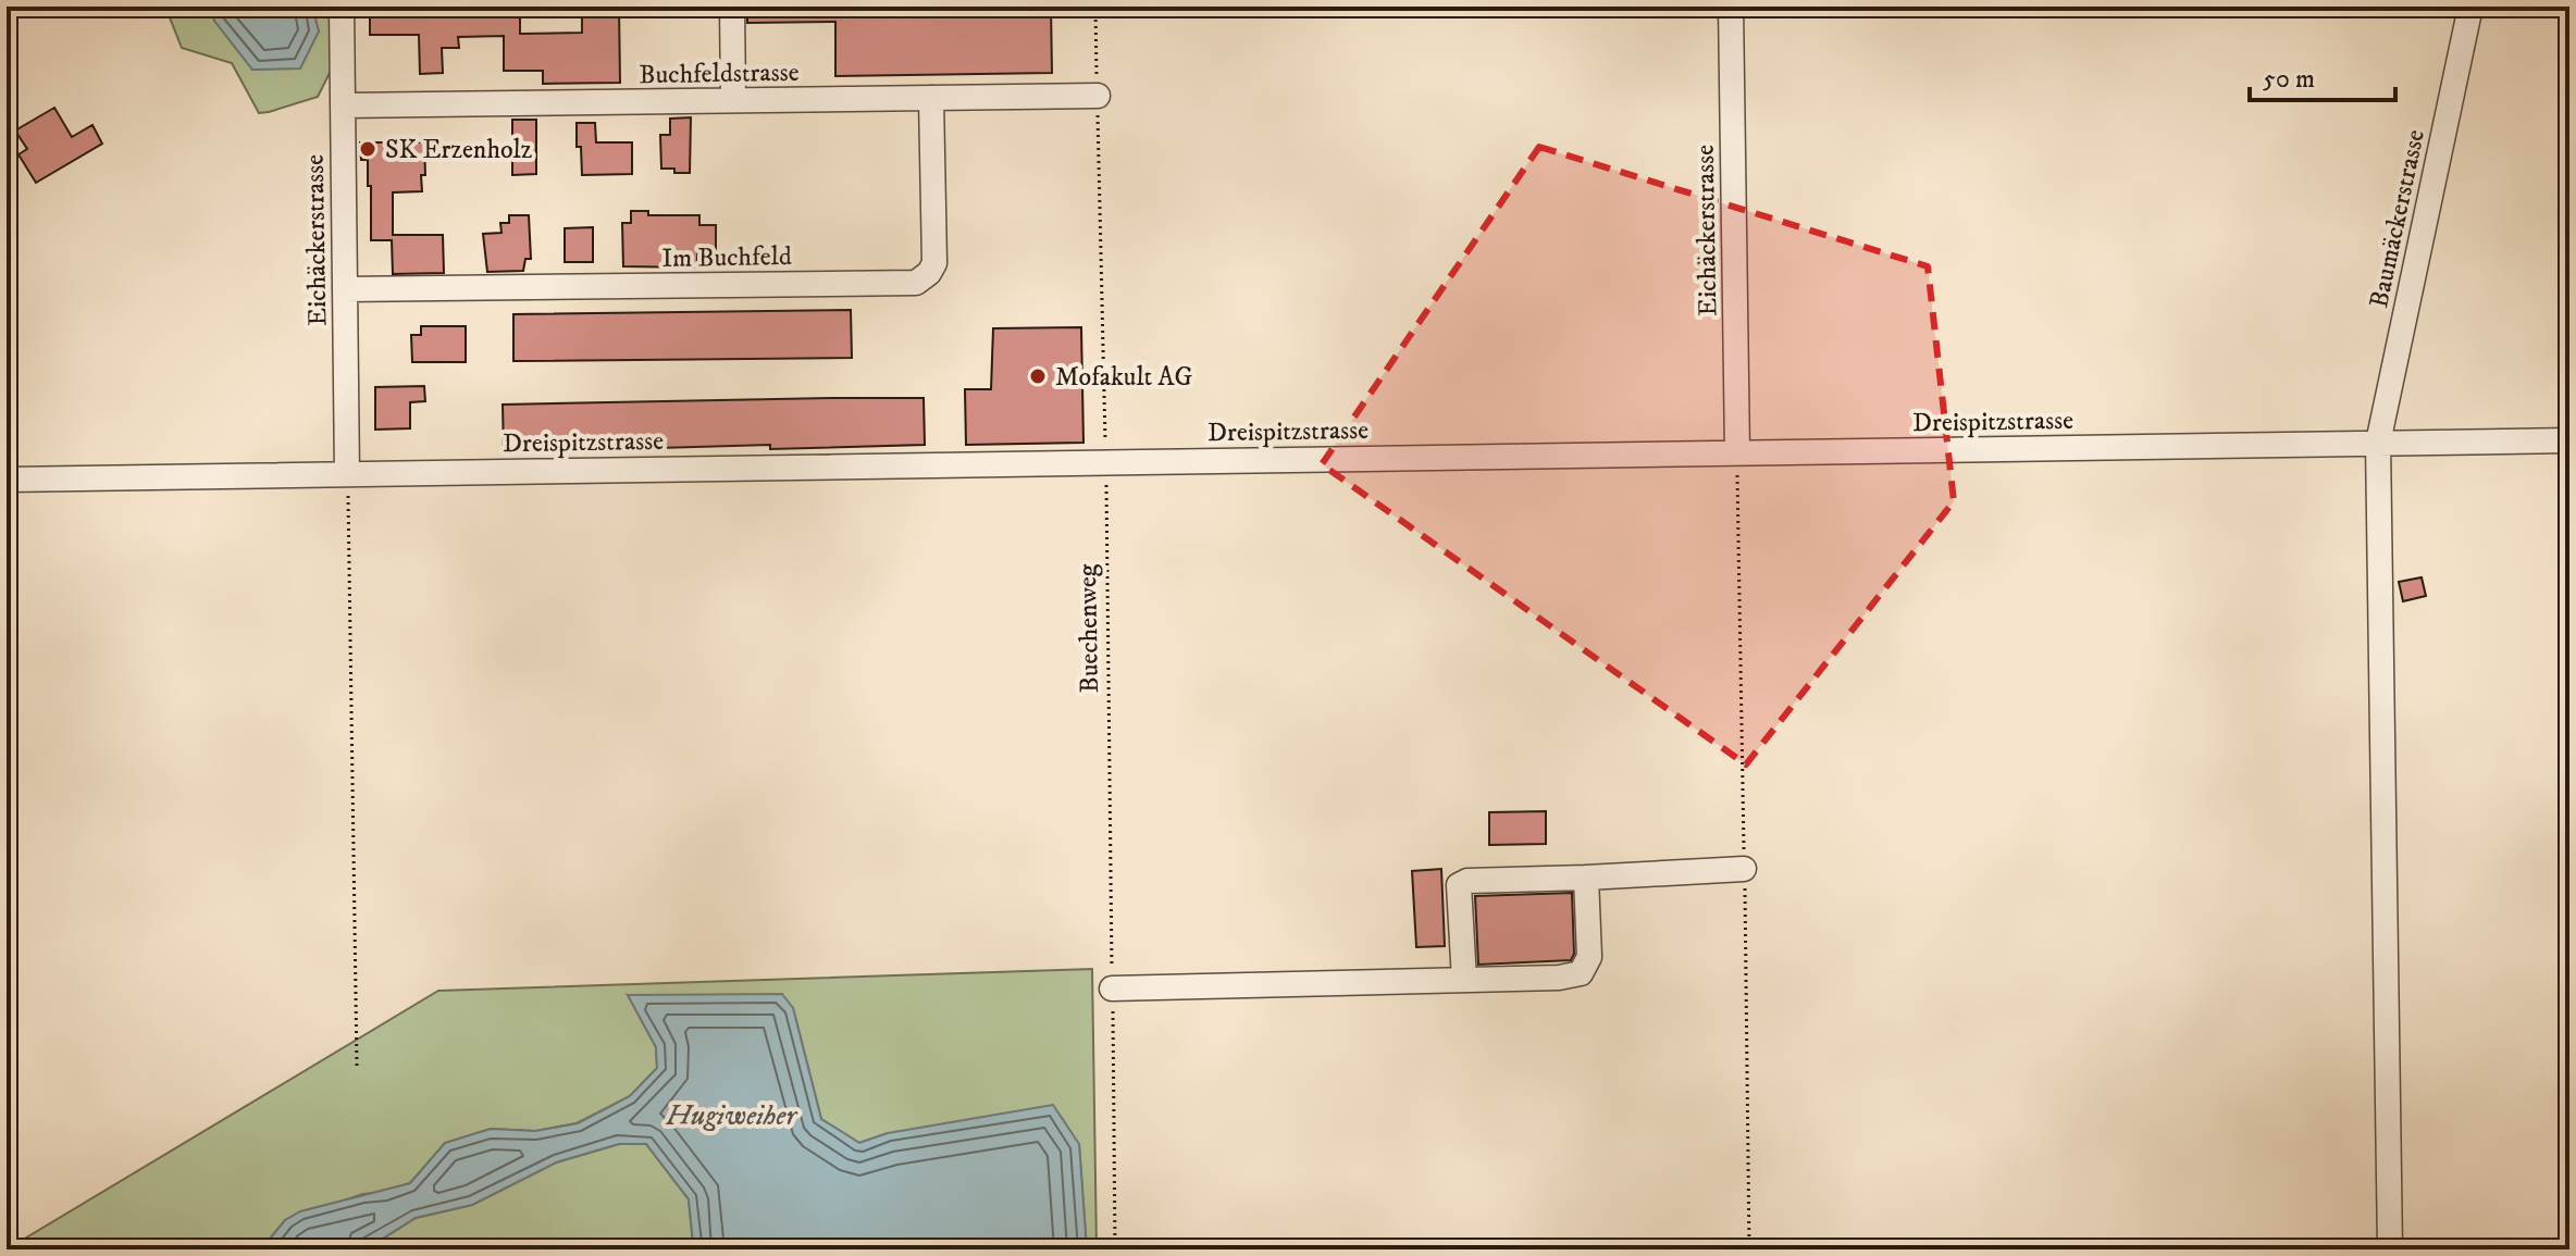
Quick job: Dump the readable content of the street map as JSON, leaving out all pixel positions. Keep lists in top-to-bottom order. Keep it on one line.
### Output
{"streets":{"street":["Buchfeldstrasse","Baumäckerstrasse","Eichäckerstrasse","Im Buchfeld","Dreispitzstrasse"],"path":["Buechenweg"]},"crossings":[["Buchfeldstrasse","Eichäckerstrasse"],["Buchfeldstrasse","Im Buchfeld"],["Buchfeldstrasse","Buechenweg"],["Baumäckerstrasse","Dreispitzstrasse"],["Eichäckerstrasse","Im Buchfeld"],["Eichäckerstrasse","Dreispitzstrasse"],["Dreispitzstrasse","Buechenweg"]],"water":["Hugiweiher"],"places":["SK Erzenholz","Mofakult AG"],"scale_bar":"50 m"}
